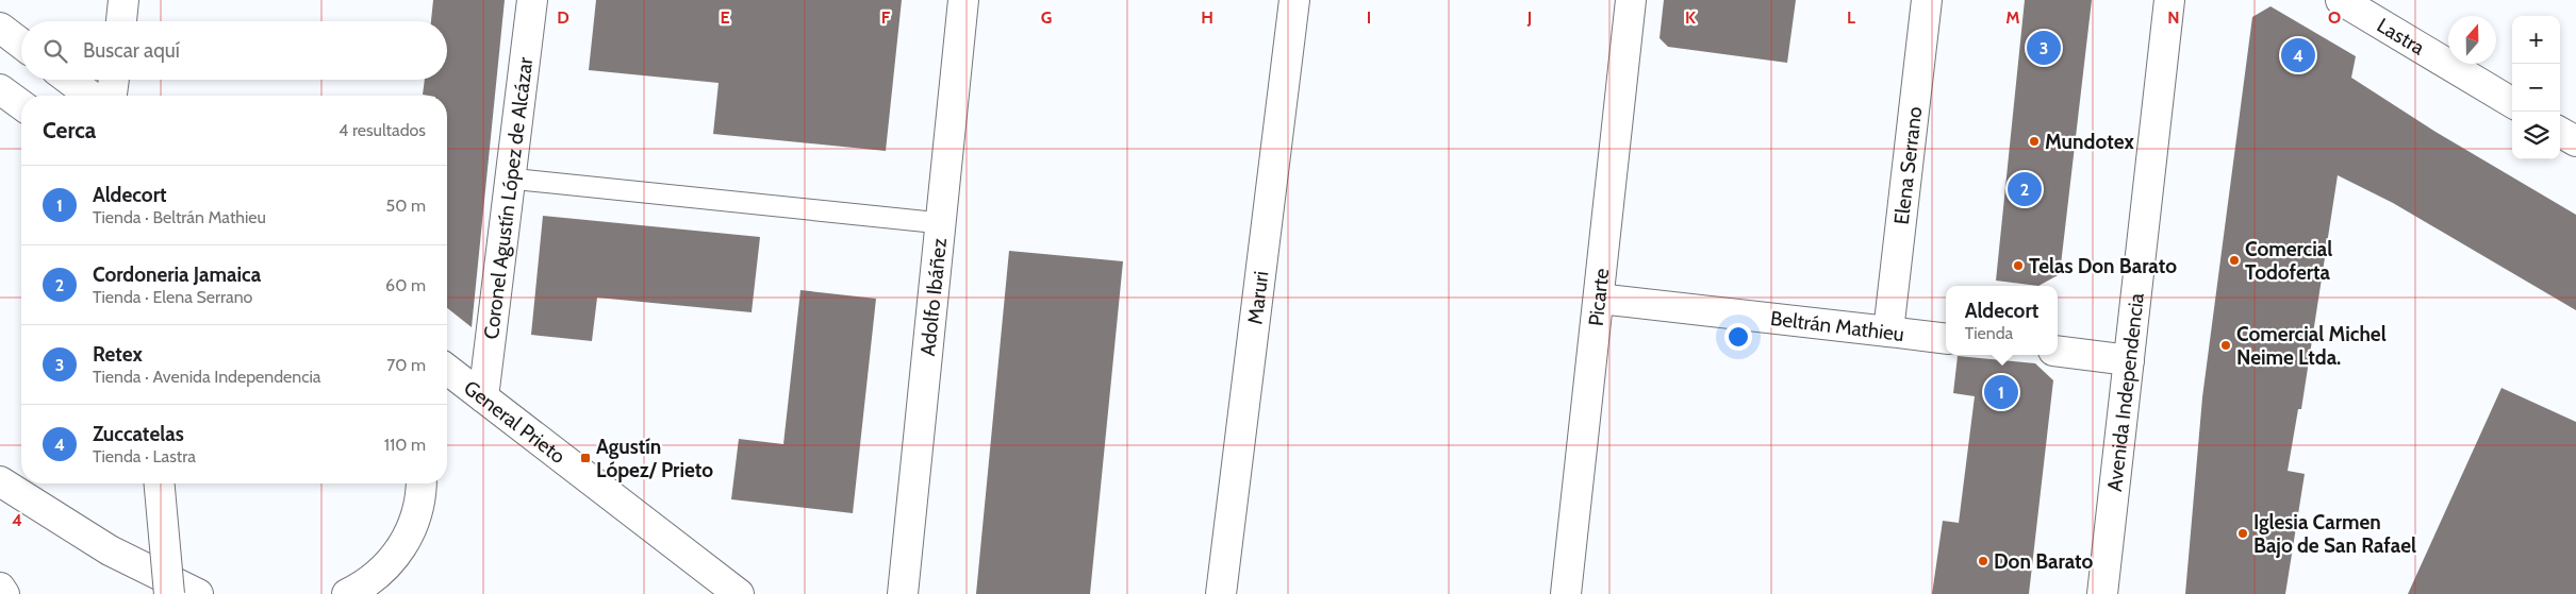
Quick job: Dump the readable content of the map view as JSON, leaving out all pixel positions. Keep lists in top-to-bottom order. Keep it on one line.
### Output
{"streets":{"main road":["Lastra","Elena Serrano","Coronel Agustín López de Alcázar","Adolfo Ibáñez","Maruri","Picarte","Beltrán Mathieu","Avenida Independencia","General Prieto"]},"crossings":[["Elena Serrano","Beltrán Mathieu"],["Coronel Agustín López de Alcázar","General Prieto"],["Picarte","Beltrán Mathieu"]],"places":{"other":["Mundotex","Comercial Todoferta","Telas Don Barato","Comercial Michel Neime Ltda.","Iglesia Carmen Bajo de San Rafael","Don Barato"],"transit":["Agustín López/ Prieto"]},"north":"top","page":{"map_buttons":["+","−"],"search":"Buscar aquí","pins":["3","4","2","1"],"heading":["Cerca","4 resultados"],"list":[{"mark":"1","name":"Aldecort","note":"Tienda · Beltrán Mathieu","value":"50 m"},{"mark":"2","name":"Cordoneria Jamaica","note":"Tienda · Elena Serrano","value":"60 m"},{"mark":"3","name":"Retex","note":"Tienda · Avenida Independencia","value":"70 m"},{"mark":"4","name":"Zuccatelas","note":"Tienda · Lastra","value":"110 m"}],"popup":["Aldecort","Tienda"]},"grid":{"columns":["D","E","F","G","H","I","J","K","L","M","N","O"],"rows":["4"]}}
